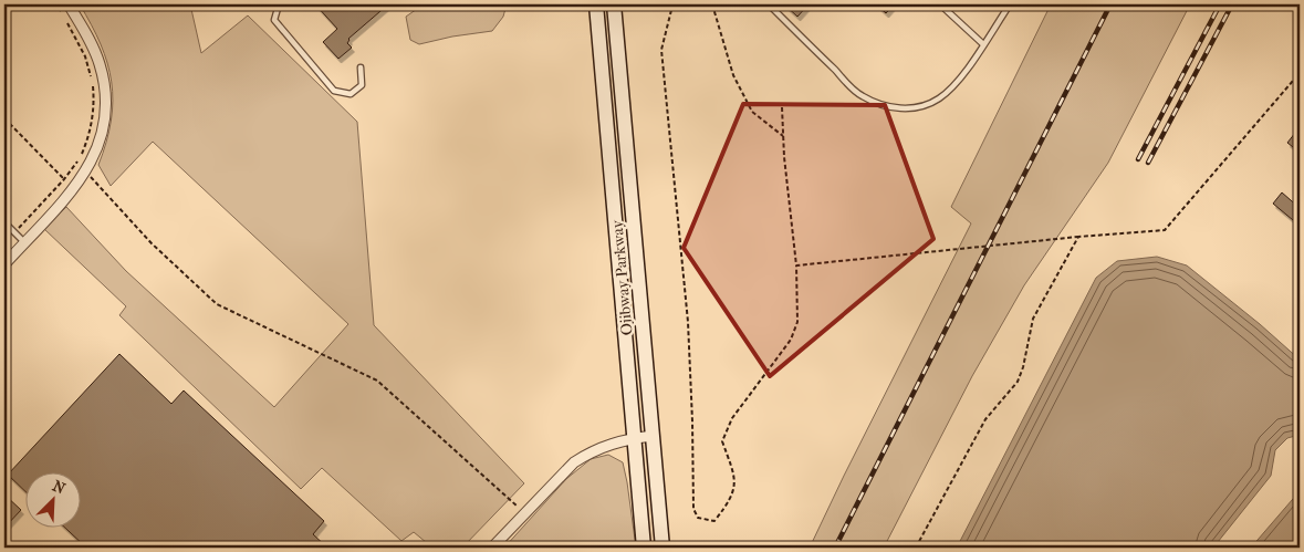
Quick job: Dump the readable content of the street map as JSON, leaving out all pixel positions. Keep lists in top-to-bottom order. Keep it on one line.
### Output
{"streets":{"main road":["Ojibway Parkway"]},"north":"top right"}
